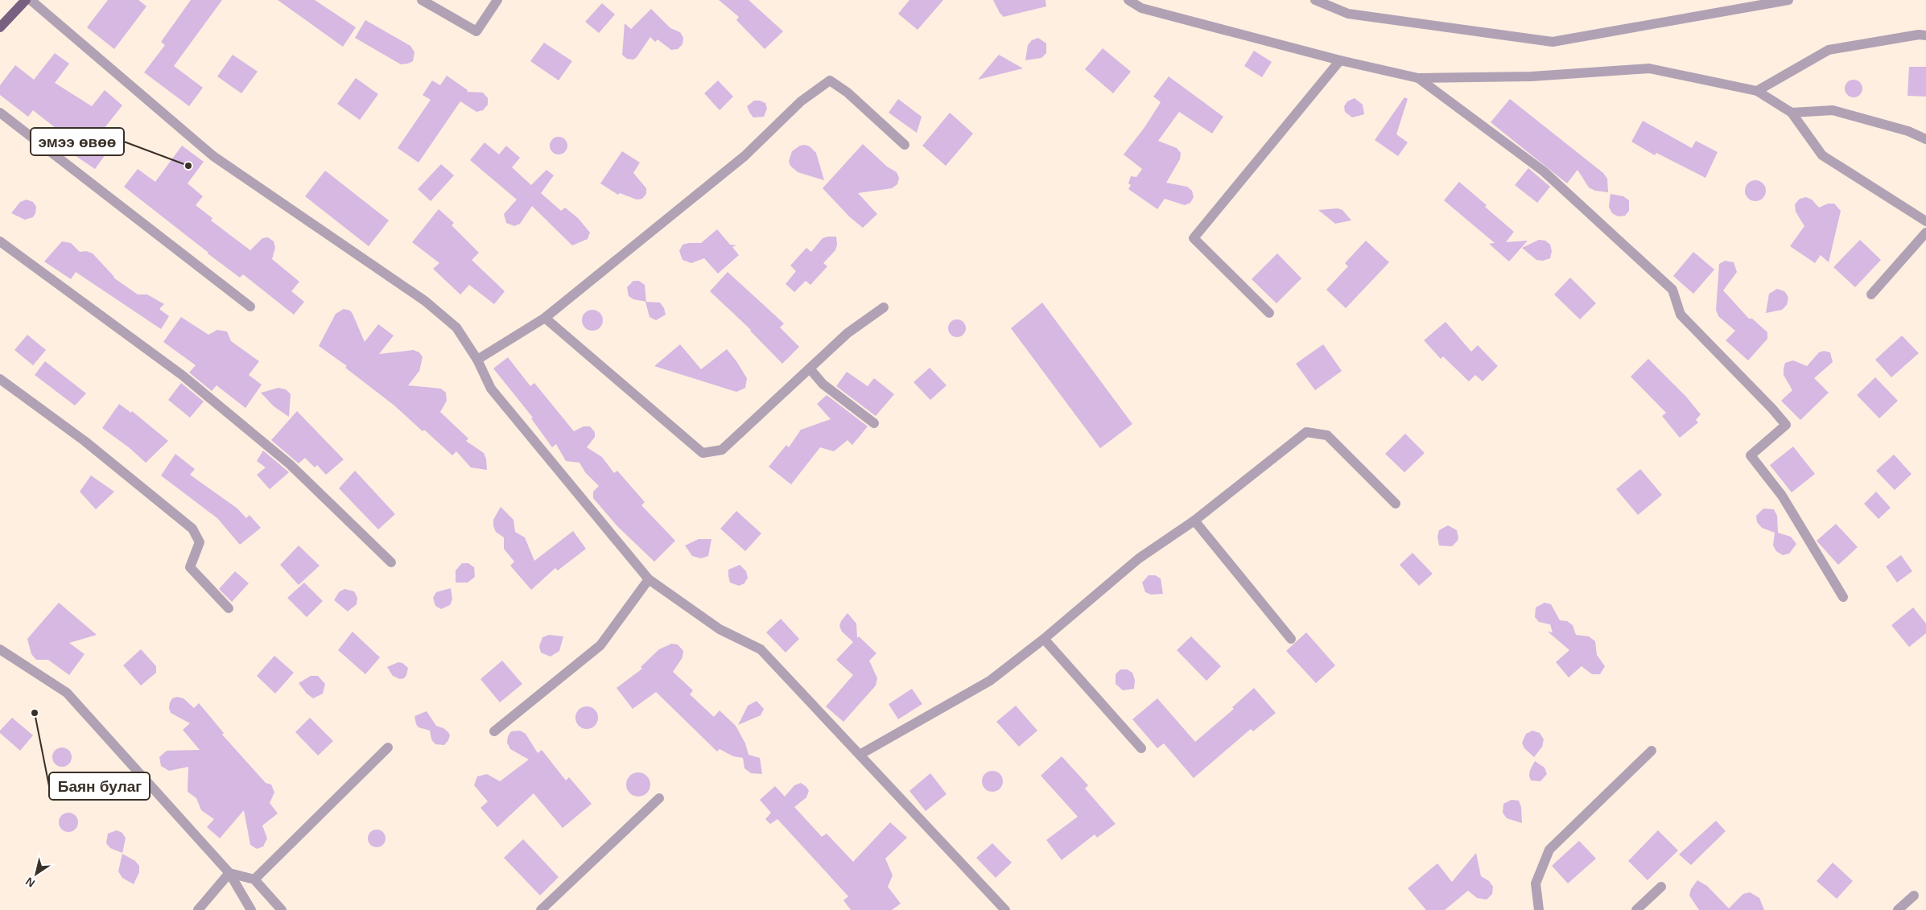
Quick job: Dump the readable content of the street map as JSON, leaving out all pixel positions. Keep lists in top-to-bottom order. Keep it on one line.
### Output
{"places":["эмээ өвөө","Баян булаг"],"north":"bottom left"}
